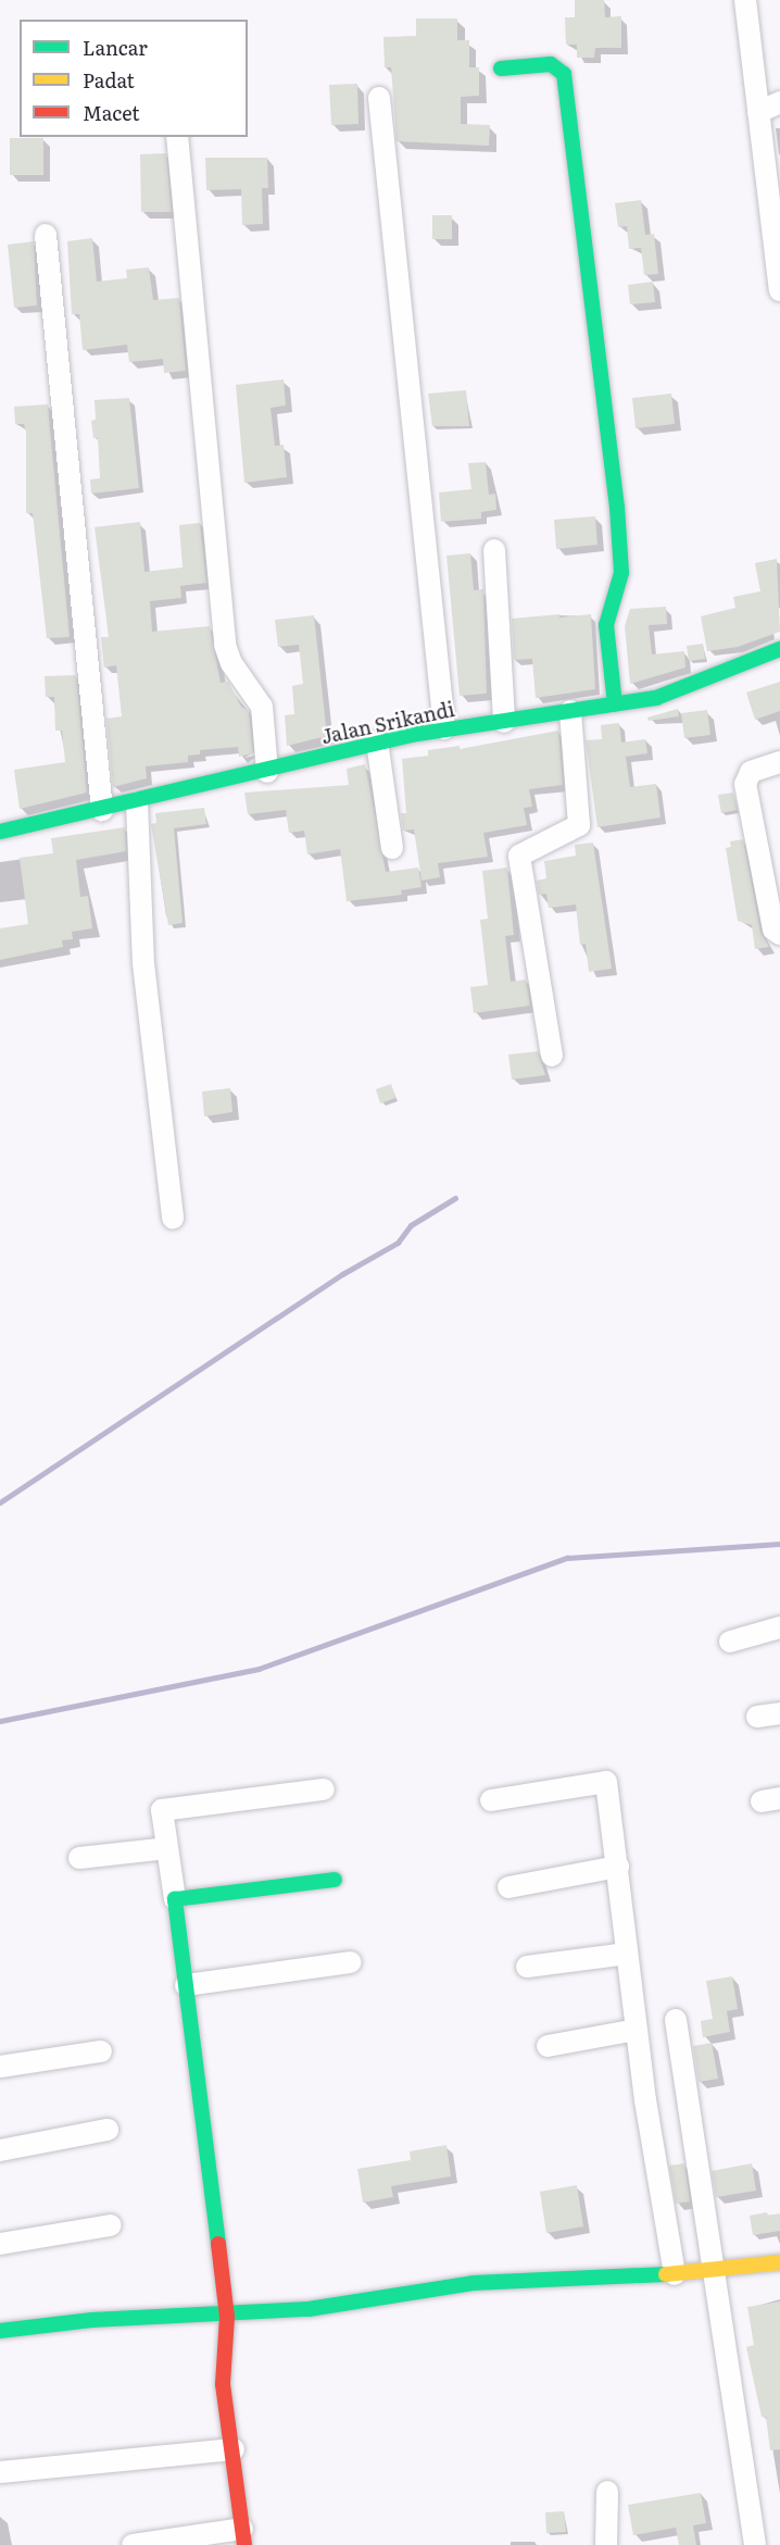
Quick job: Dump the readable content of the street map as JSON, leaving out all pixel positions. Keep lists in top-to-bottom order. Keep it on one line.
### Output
{"streets":{"street":["Jalan Srikandi"]},"legend":["Lancar","Padat","Macet"]}
